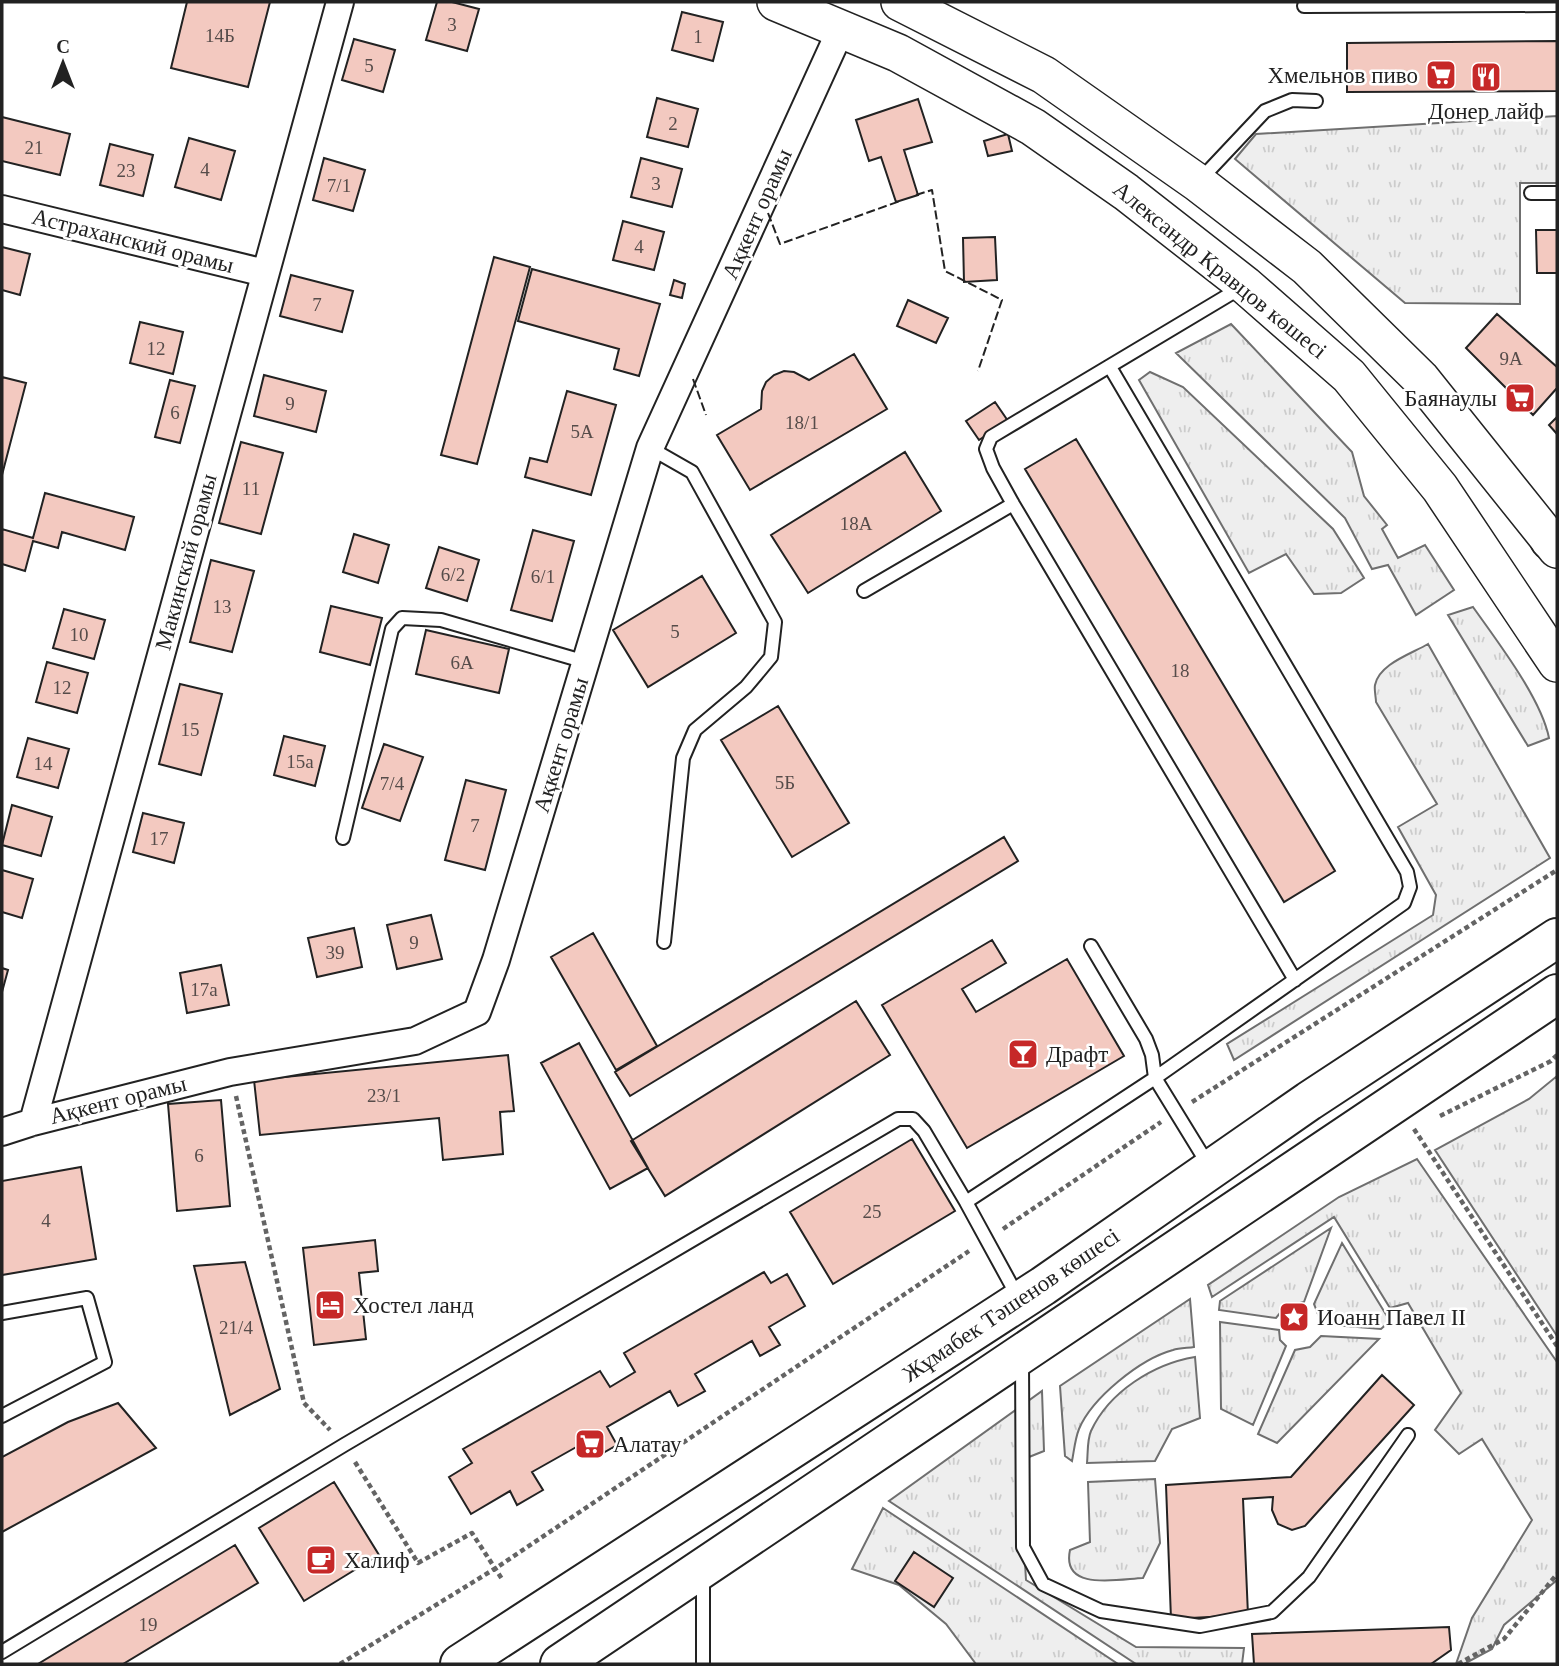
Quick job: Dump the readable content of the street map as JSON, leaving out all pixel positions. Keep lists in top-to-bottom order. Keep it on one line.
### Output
{"streets":{"main road":["Александр Кравцов көшесі","Жұмабек Тәшенов көшесі"],"street":["Ақкент орамы","Астраханский орамы","Макинский орамы"]},"crossings":[["Ақкент орамы","Александр Кравцов көшесі"],["Ақкент орамы","Макинский орамы"],["Астраханский орамы","Макинский орамы"]],"places":{"supermarket":["Хмельнов пиво","Баянаулы","Алатау"],"restaurant":["Донер лайф"],"bar":["Драфт"],"hotel":["Хостел ланд"],"place":["Иоанн Павел II"],"cafe":["Халиф"]},"house_numbers":["3","14Б","1","5","2","21","4","23","3","7/1","4","7","12","9А","9","6","18/1","5А","11","18А","6/2","6/1","13","5","10","6А","18","12","15","15а","14","5Б","7/4","7","17","9","39","17а","23/1","6","25","4","21/4","19"],"north":"top"}
